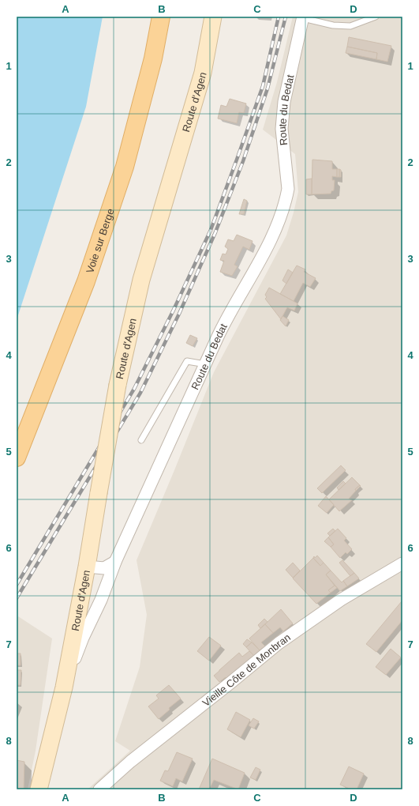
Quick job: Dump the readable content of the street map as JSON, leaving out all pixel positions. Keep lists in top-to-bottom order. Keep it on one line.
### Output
{"streets":{"main road":["Route d'Agen","Voie sur Berge"],"street":["Route du Bedat","Vieille Côte de Monbran"]},"crossings":[["Route d'Agen","Route du Bedat"]],"grid":{"columns":["A","B","C","D"],"rows":["1","2","3","4","5","6","7","8"]}}
